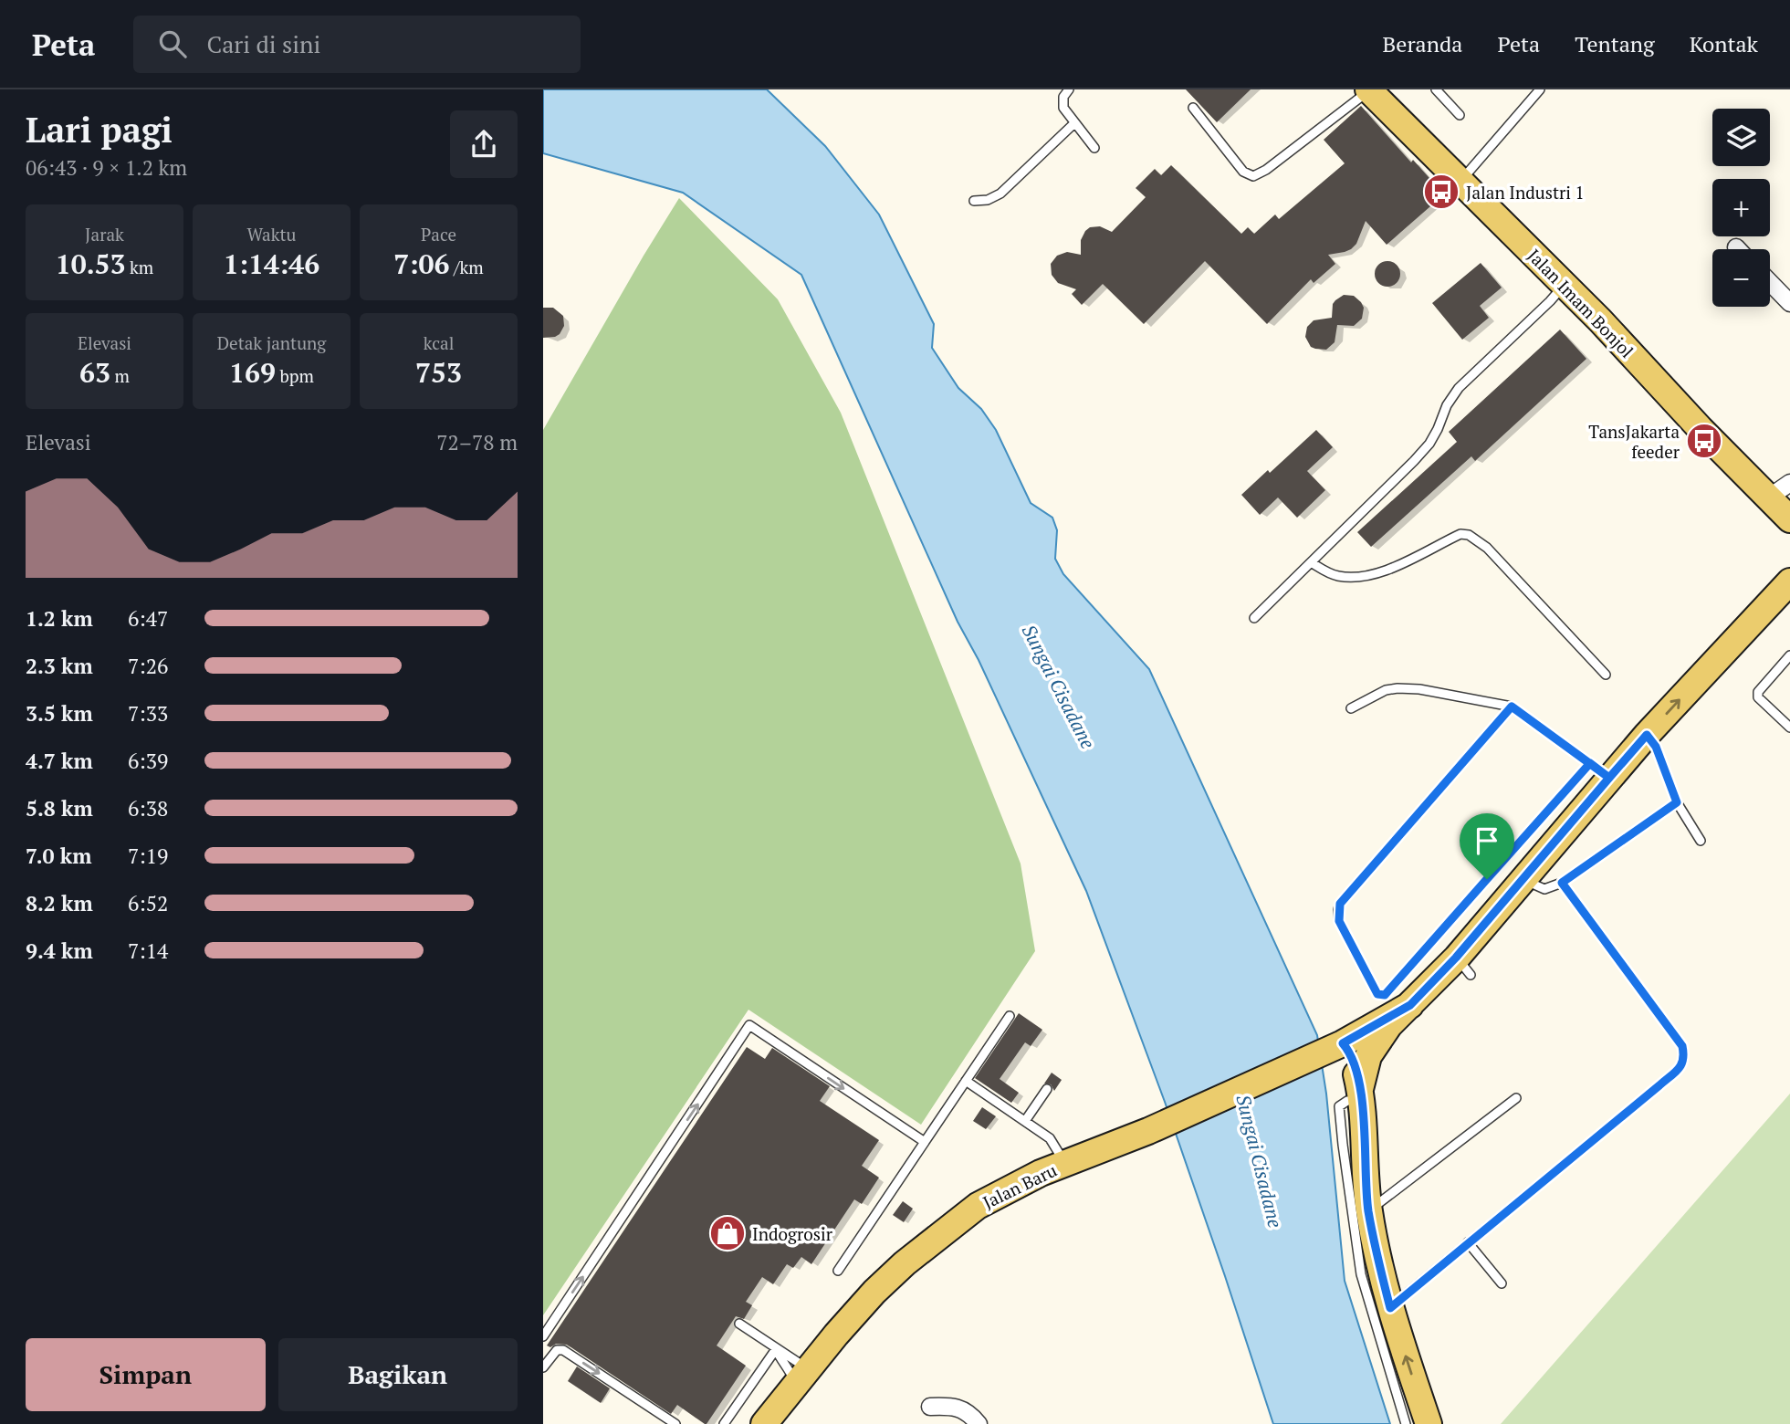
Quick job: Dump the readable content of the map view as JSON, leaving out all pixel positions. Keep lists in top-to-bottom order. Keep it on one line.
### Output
{"streets":{"main road":["Jalan Imam Bonjol","Jalan Baru"]},"water":["Sungai Cisadane"],"places":{"bus stop":["Jalan Industri 1","TansJakarta feeder"],"shop":["Indogrosir"]},"page":{"header":"Peta","search":"Cari di sini","nav":["Beranda","Peta","Tentang","Kontak"],"heading":["Lari pagi","06:43 · 9 × 1.2 km"],"map_buttons":["+","−"],"stats":[["Jarak","10.53 km"],["Waktu","1:14:46"],["Pace","7:06 /km"],["Elevasi","63 m"],["Detak jantung","169 bpm"],["kcal","753"]],"chart":["Elevasi","72–78 m"],"list":[{"name":"1.2 km","note":"6:47"},{"name":"2.3 km","note":"7:26"},{"name":"3.5 km","note":"7:33"},{"name":"4.7 km","note":"6:39"},{"name":"5.8 km","note":"6:38"},{"name":"7.0 km","note":"7:19"},{"name":"8.2 km","note":"6:52"},{"name":"9.4 km","note":"7:14"}],"buttons":["Simpan","Bagikan"]}}
